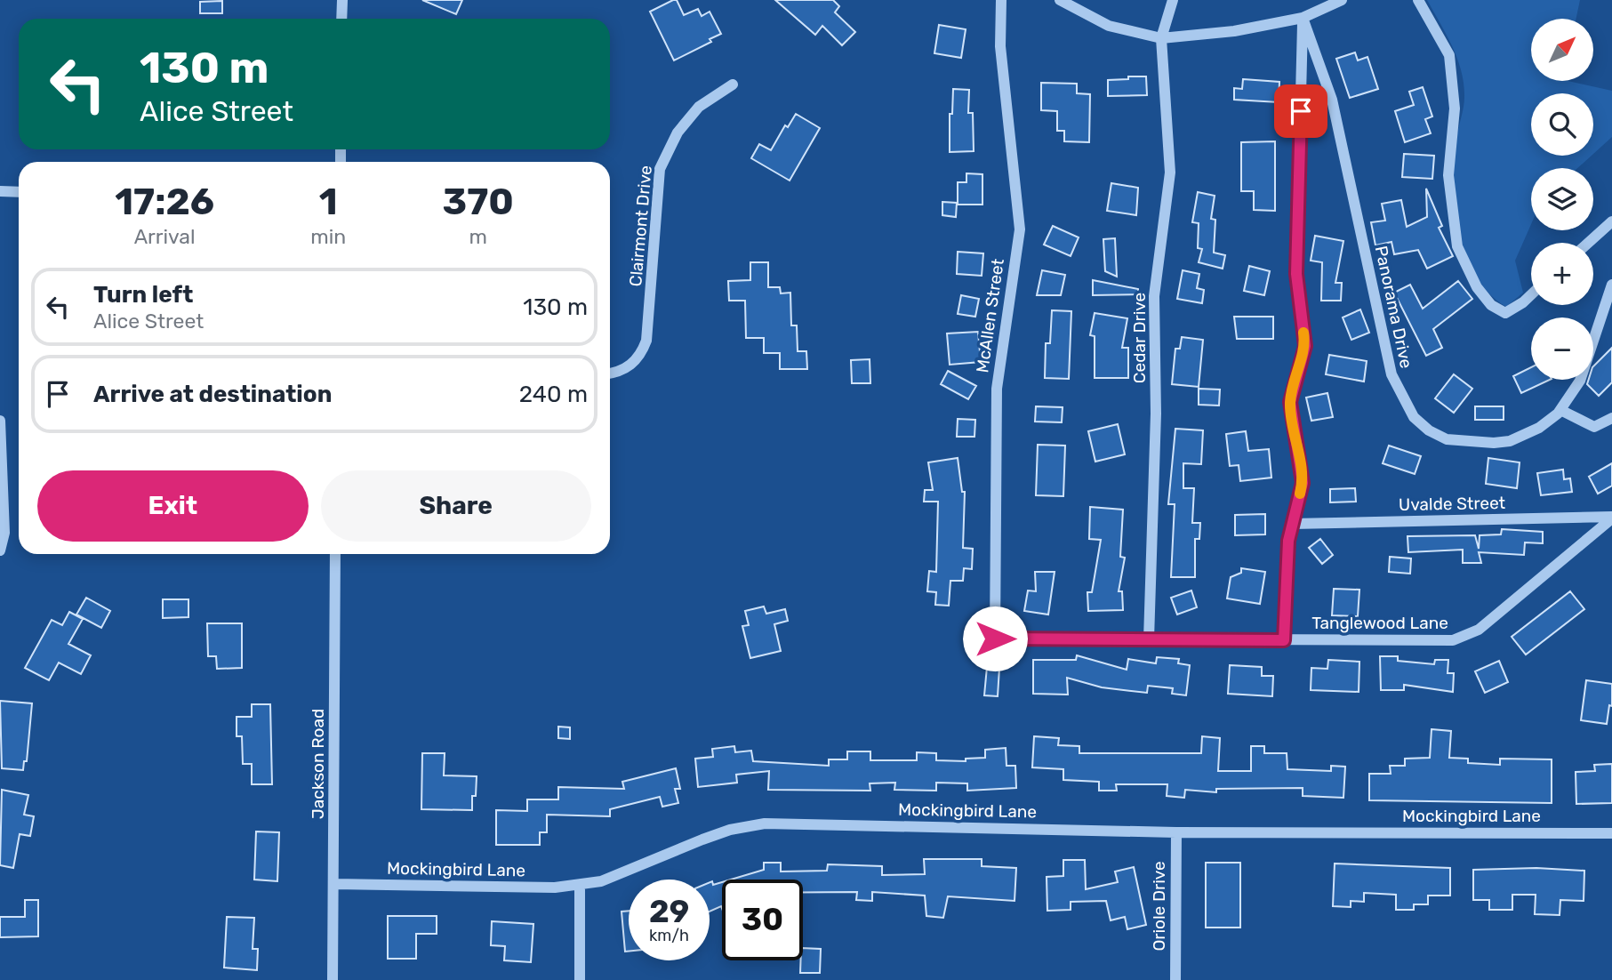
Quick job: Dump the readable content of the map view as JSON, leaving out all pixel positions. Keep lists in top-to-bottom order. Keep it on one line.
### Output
{"streets":{"street":["Clairmont Drive","Panorama Drive","McAllen Street","Cedar Drive","Uvalde Street","Tanglewood Lane","Jackson Road","Mockingbird Lane","Oriole Drive"]},"crossings":[["McAllen Street","Tanglewood Lane"],["Cedar Drive","Tanglewood Lane"],["Uvalde Street","Tanglewood Lane"],["Jackson Road","Mockingbird Lane"],["Mockingbird Lane","Oriole Drive"]],"north":"top right","page":{"map_buttons":["+","−"],"turn":["130 m","Alice Street"],"eta":["17:26","Arrival","1","min","370","m"],"list":[{"name":"Turn left","note":"Alice Street","value":"130 m"},{"name":"Arrive at destination","value":"240 m"}],"buttons":["Exit","Share"],"speed":"29 km/h","limit":"30"}}
